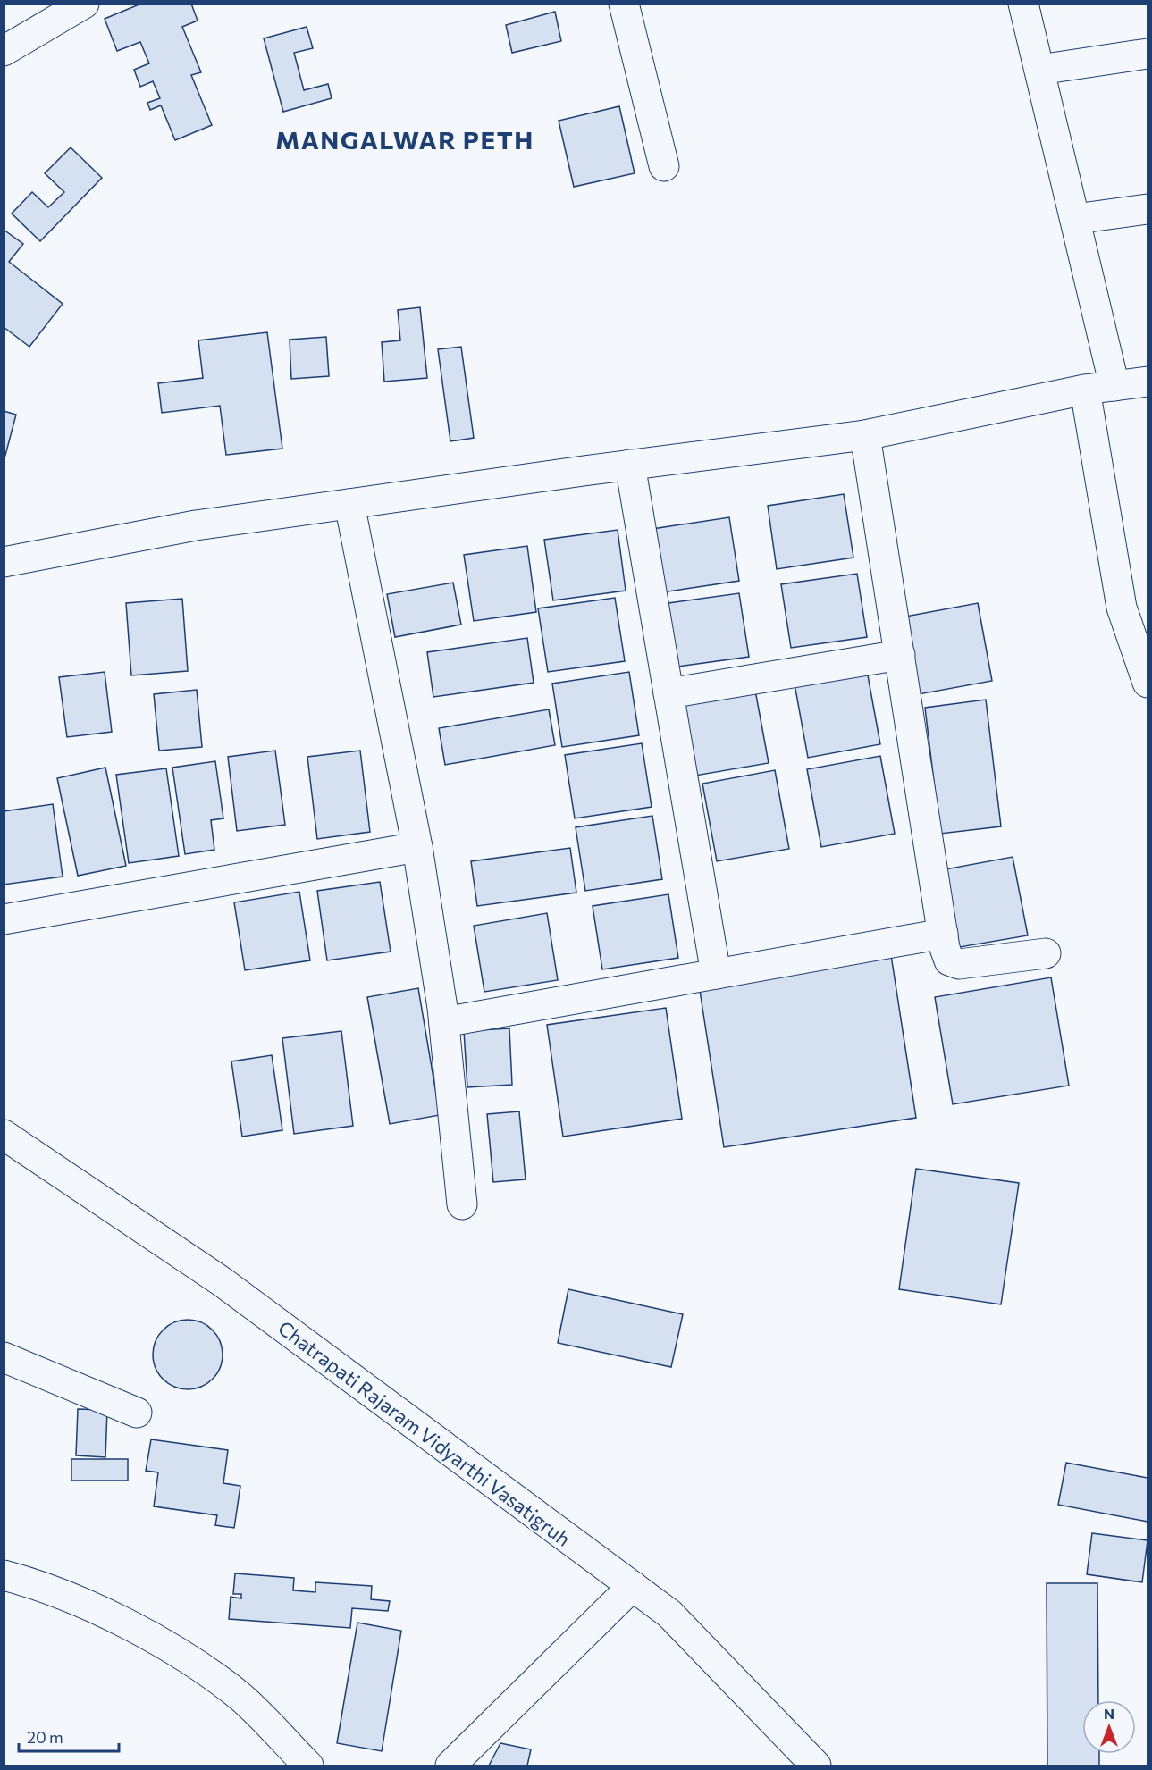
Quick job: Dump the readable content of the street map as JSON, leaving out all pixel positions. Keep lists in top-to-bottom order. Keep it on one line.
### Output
{"streets":{"street":["Chatrapati Rajaram Vidyarthi Vasatigruh"]},"districts":["MANGALWAR PETH"],"scale_bar":"20 m","north":"top"}
